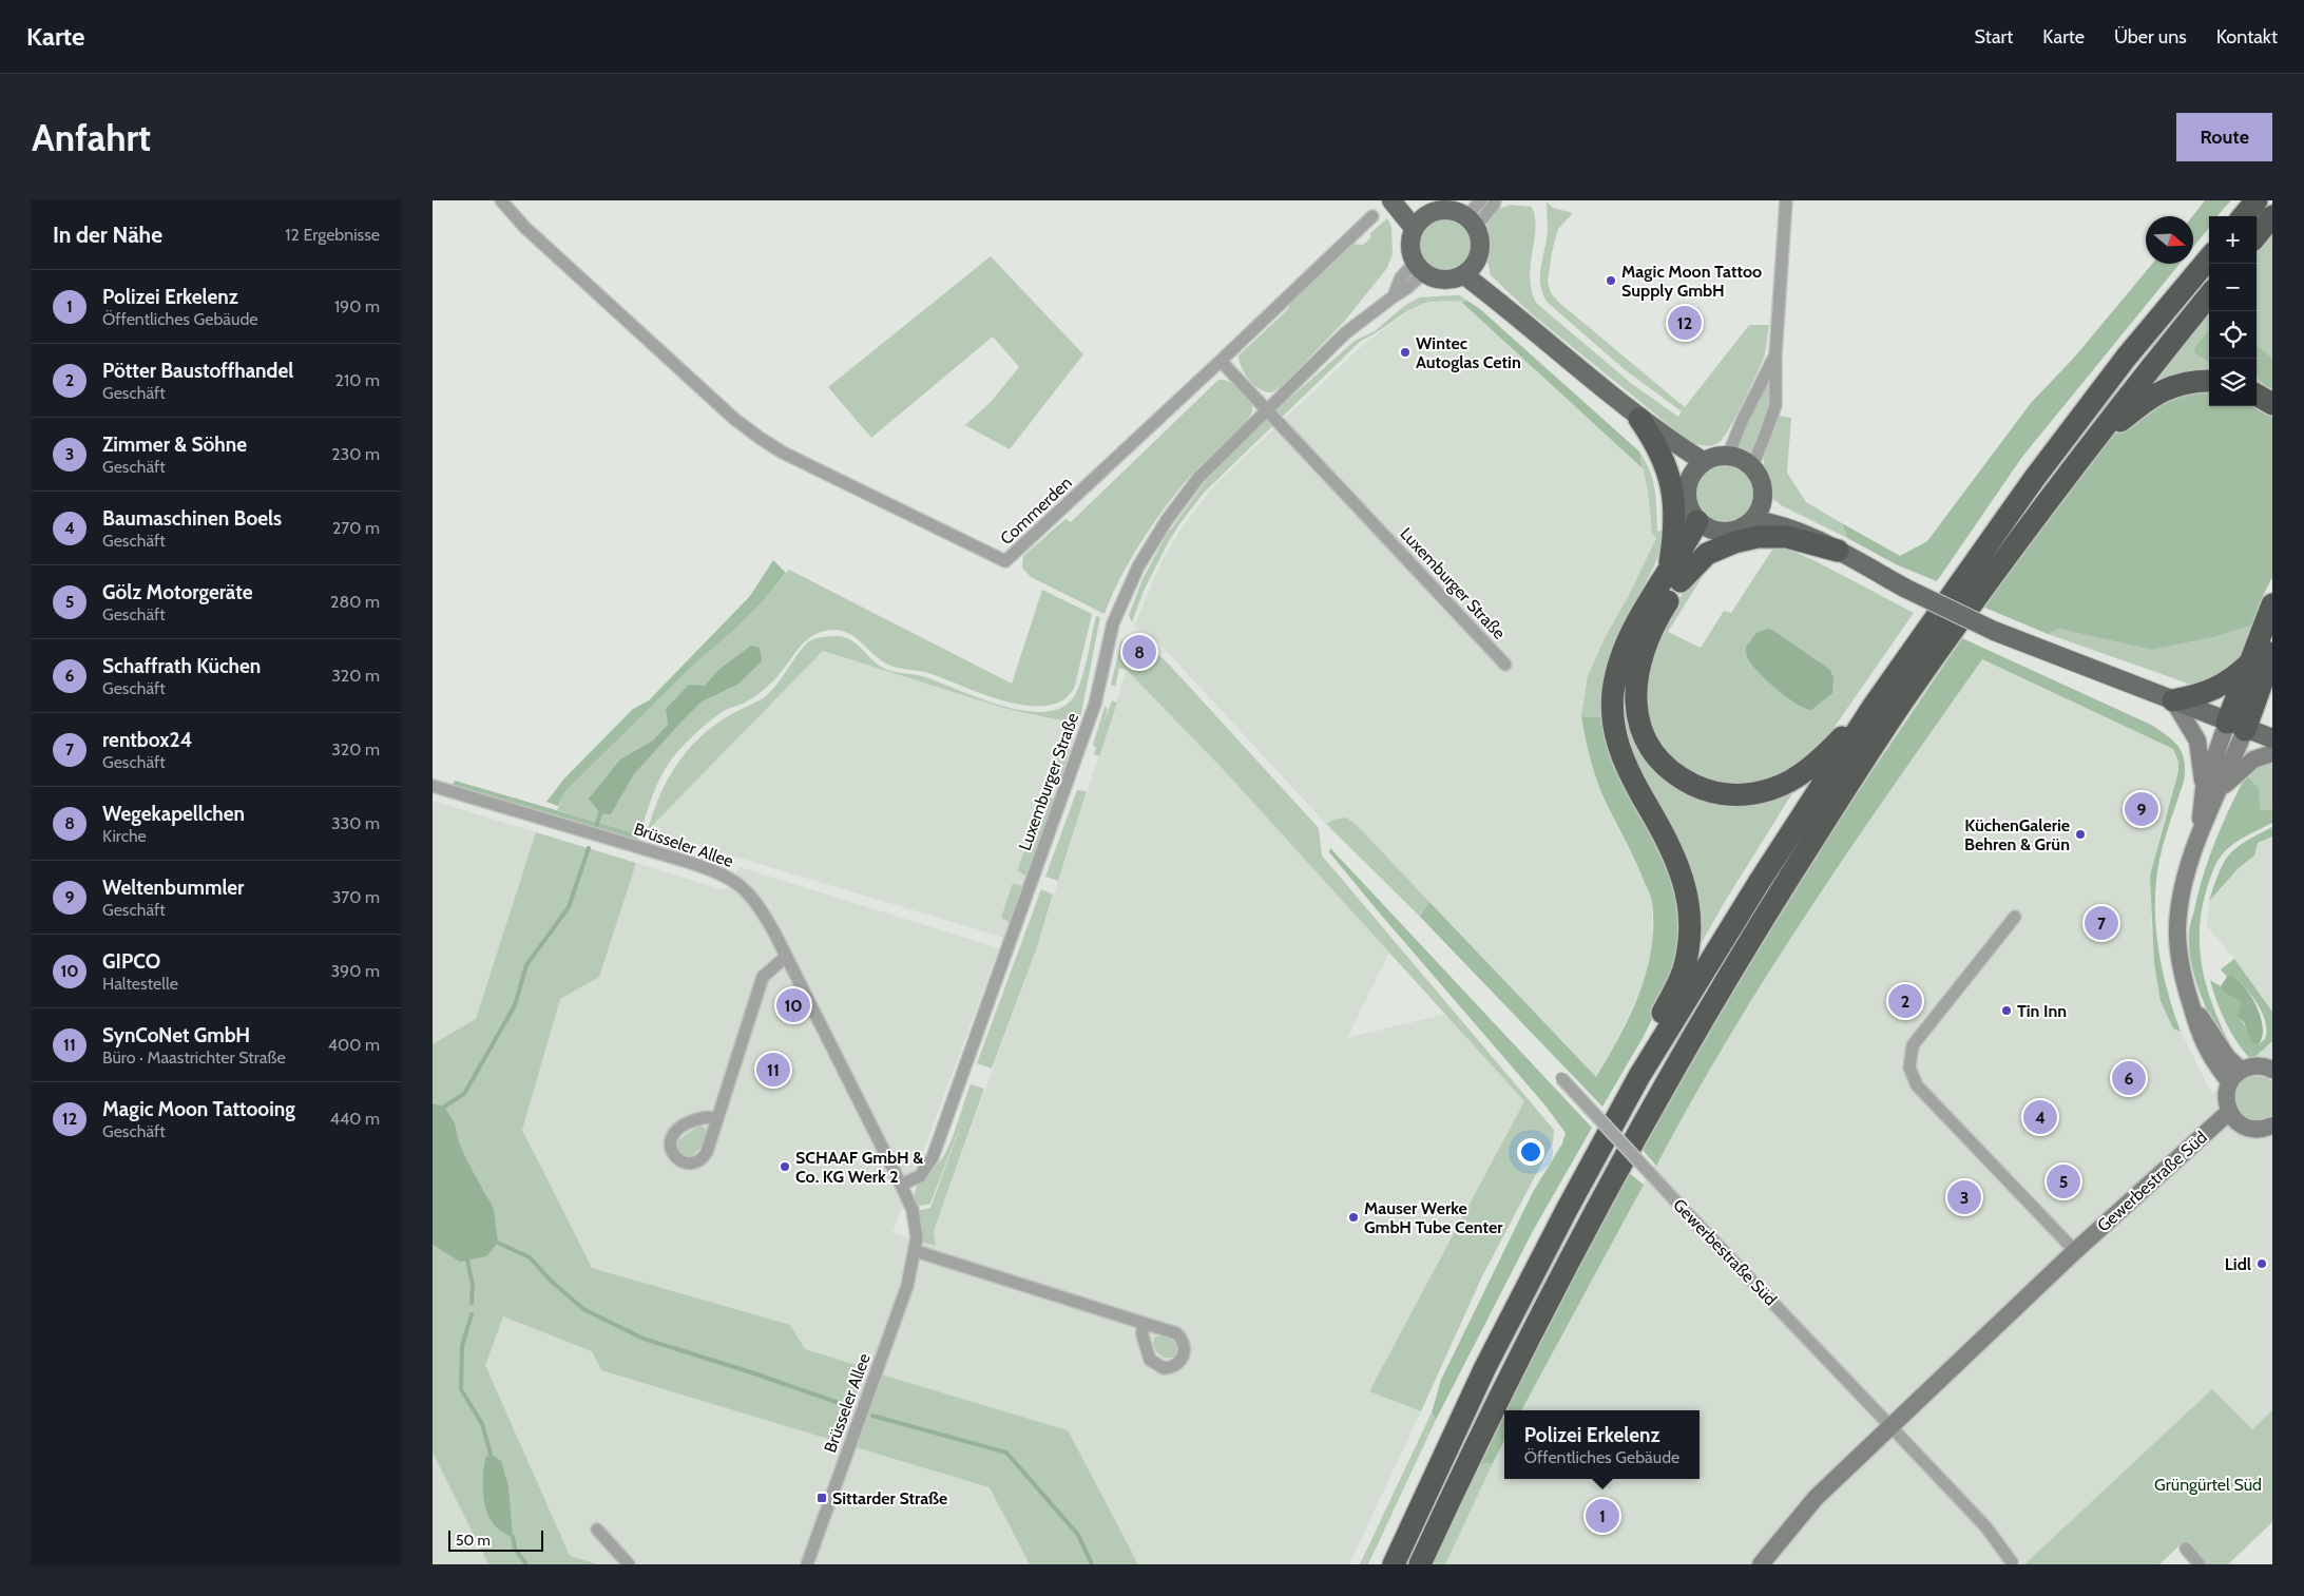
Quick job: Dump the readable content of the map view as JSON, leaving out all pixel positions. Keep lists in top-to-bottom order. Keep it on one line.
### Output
{"streets":{"main road":["Gewerbestraße Süd"],"street":["Commerden","Luxemburger Straße","Brüsseler Allee"]},"crossings":[["Luxemburger Straße","Brüsseler Allee"]],"parks":["Grüngürtel Süd"],"places":{"other":["Magic Moon Tattoo Supply GmbH","Wintec Autoglas Cetin","KüchenGalerie Behren & Grün","Tin Inn","SCHAAF GmbH & Co. KG Werk 2","Mauser Werke GmbH Tube Center","Lidl"],"transit":["Sittarder Straße"]},"scale_bar":"50 m","north":"right","page":{"header":"Karte","nav":["Start","Karte","Über uns","Kontakt"],"buttons":"Route","title":"Anfahrt","heading":["In der Nähe","12 Ergebnisse"],"map_buttons":["+","−"],"list":[{"mark":"1","name":"Polizei Erkelenz","note":"Öffentliches Gebäude","value":"190 m"},{"mark":"2","name":"Pötter Baustoffhandel","note":"Geschäft","value":"210 m"},{"mark":"3","name":"Zimmer & Söhne","note":"Geschäft","value":"230 m"},{"mark":"4","name":"Baumaschinen Boels","note":"Geschäft","value":"270 m"},{"mark":"5","name":"Gölz Motorgeräte","note":"Geschäft","value":"280 m"},{"mark":"6","name":"Schaffrath Küchen","note":"Geschäft","value":"320 m"},{"mark":"7","name":"rentbox24","note":"Geschäft","value":"320 m"},{"mark":"8","name":"Wegekapellchen","note":"Kirche","value":"330 m"},{"mark":"9","name":"Weltenbummler","note":"Geschäft","value":"370 m"},{"mark":"10","name":"GIPCO","note":"Haltestelle","value":"390 m"},{"mark":"11","name":"SynCoNet GmbH","note":"Büro · Maastrichter Straße","value":"400 m"},{"mark":"12","name":"Magic Moon Tattooing","note":"Geschäft","value":"440 m"}],"pins":["12","8","9","7","2","10","11","6","4","5","3","1"],"popup":["Polizei Erkelenz","Öffentliches Gebäude"],"scale":"50 m"}}
